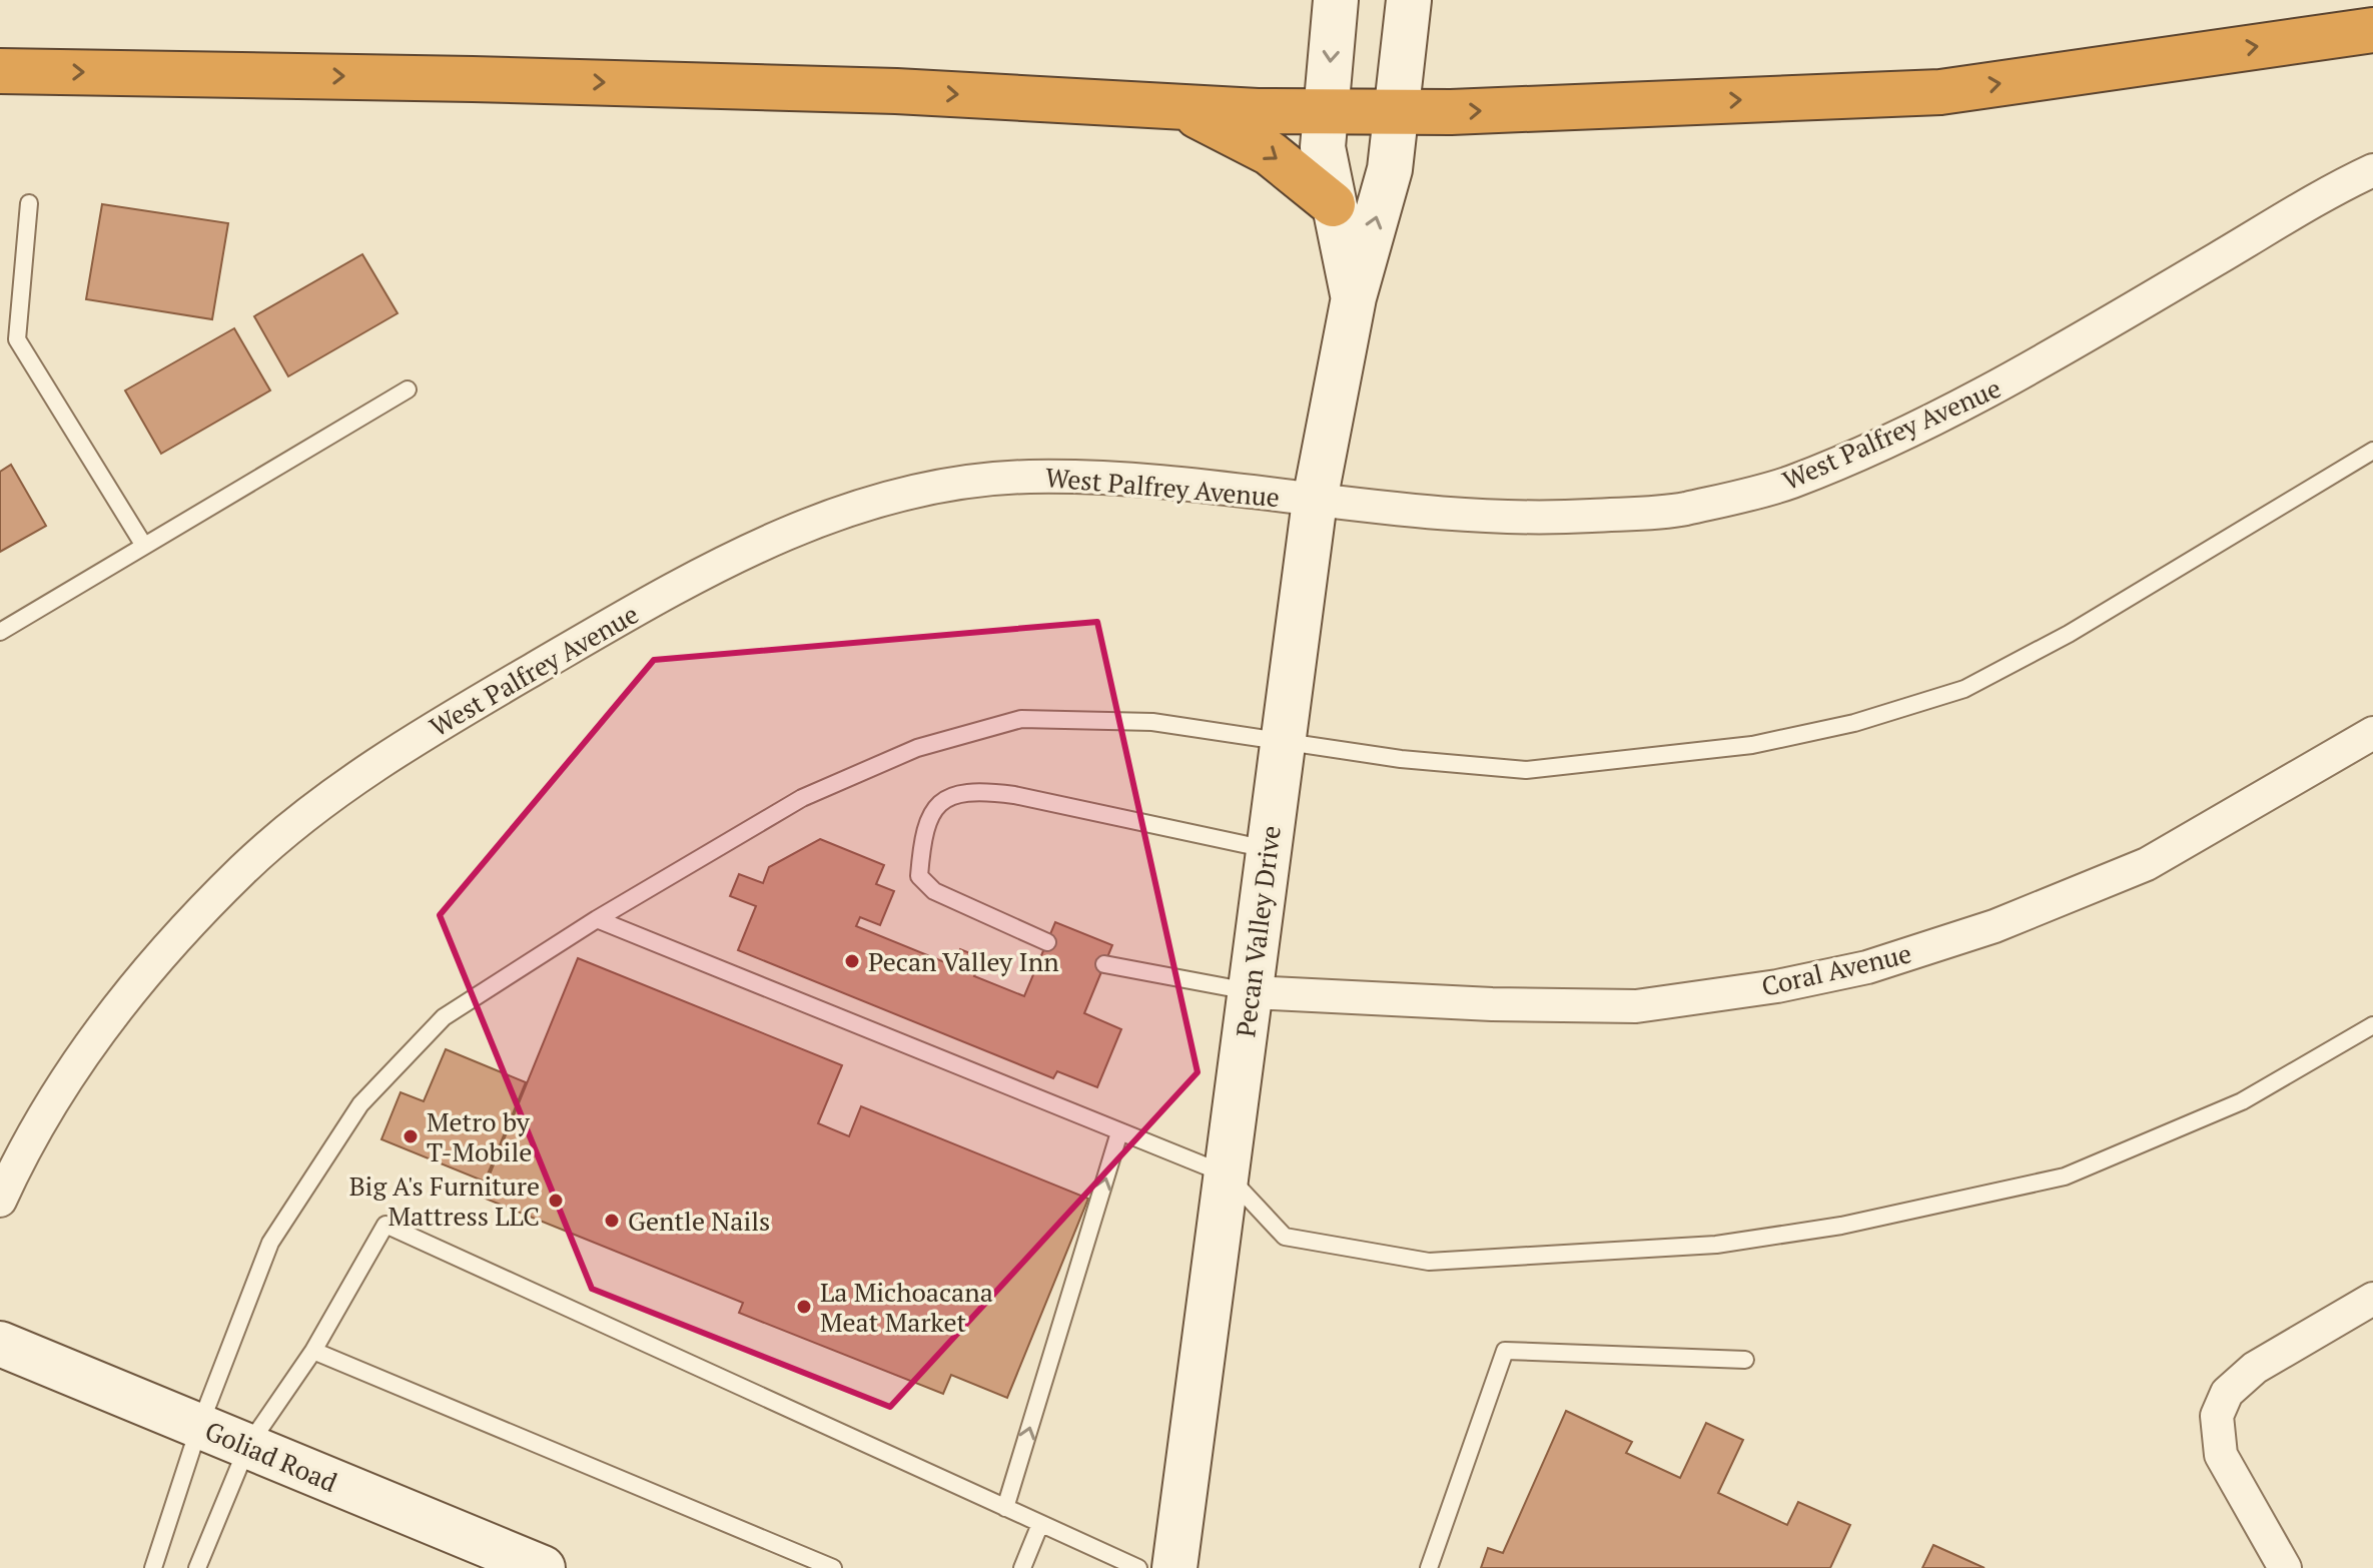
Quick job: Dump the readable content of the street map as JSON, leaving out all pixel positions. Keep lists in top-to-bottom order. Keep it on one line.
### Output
{"streets":{"main road":["Pecan Valley Drive","Goliad Road"],"street":["West Palfrey Avenue","Coral Avenue"]},"crossings":[["West Palfrey Avenue","Pecan Valley Drive"],["Pecan Valley Drive","Coral Avenue"]],"places":["Pecan Valley Inn","Metro by T-Mobile","Big A's Furniture Mattress LLC","Gentle Nails","La Michoacana Meat Market"]}
